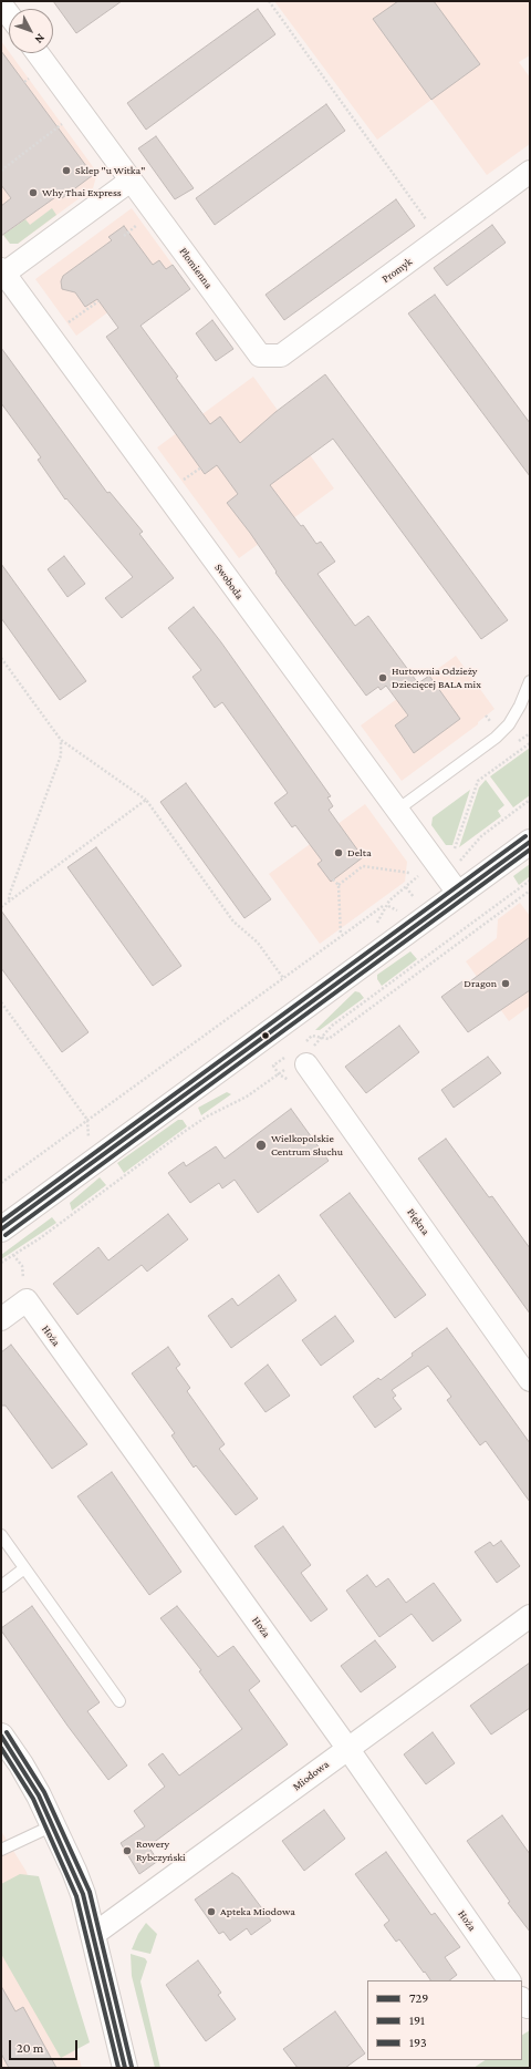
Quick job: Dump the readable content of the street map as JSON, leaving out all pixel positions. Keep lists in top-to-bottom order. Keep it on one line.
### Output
{"streets":{"street":["Płomienna","Promyk","Swoboda","Piękna","Hoża","Miodowa"]},"crossings":[["Płomienna","Promyk"],["Hoża","Miodowa"]],"places":["Sklep \"u Witka\"","Why Thai Express","Hurtownia Odzieży Dziecięcej BALA mix","Delta","Dragon","Wielkopolskie Centrum Słuchu","Rowery Rybczyński","Apteka Miodowa"],"lines":["transit line 193","transit line 729","transit line 191"],"legend":["729","191","193"],"scale_bar":"20 m","north":"bottom right"}
